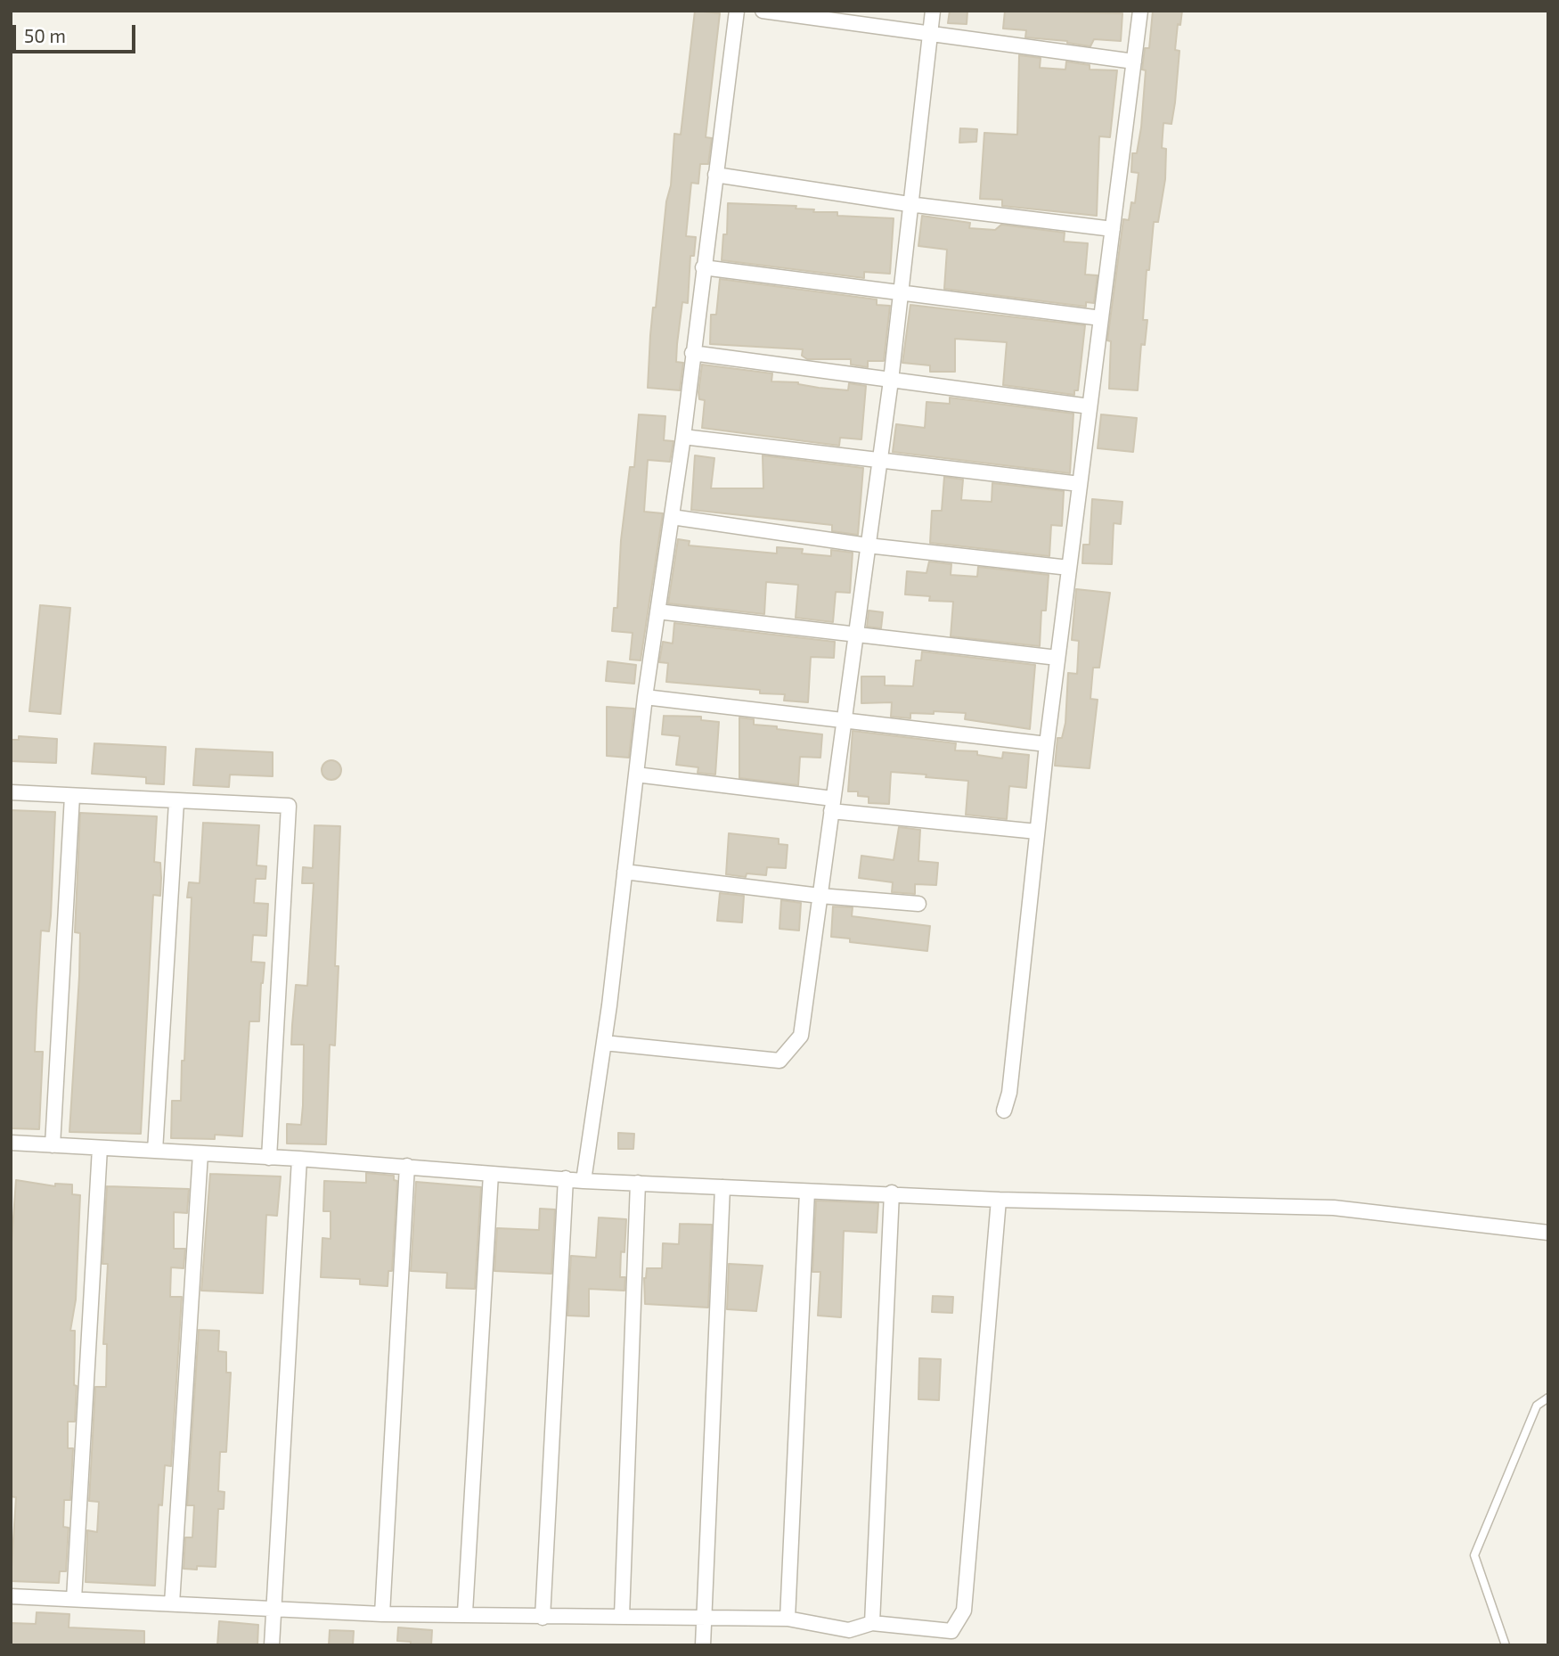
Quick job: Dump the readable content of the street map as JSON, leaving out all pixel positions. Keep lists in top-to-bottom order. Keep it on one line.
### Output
{"scale_bar":"50 m"}
